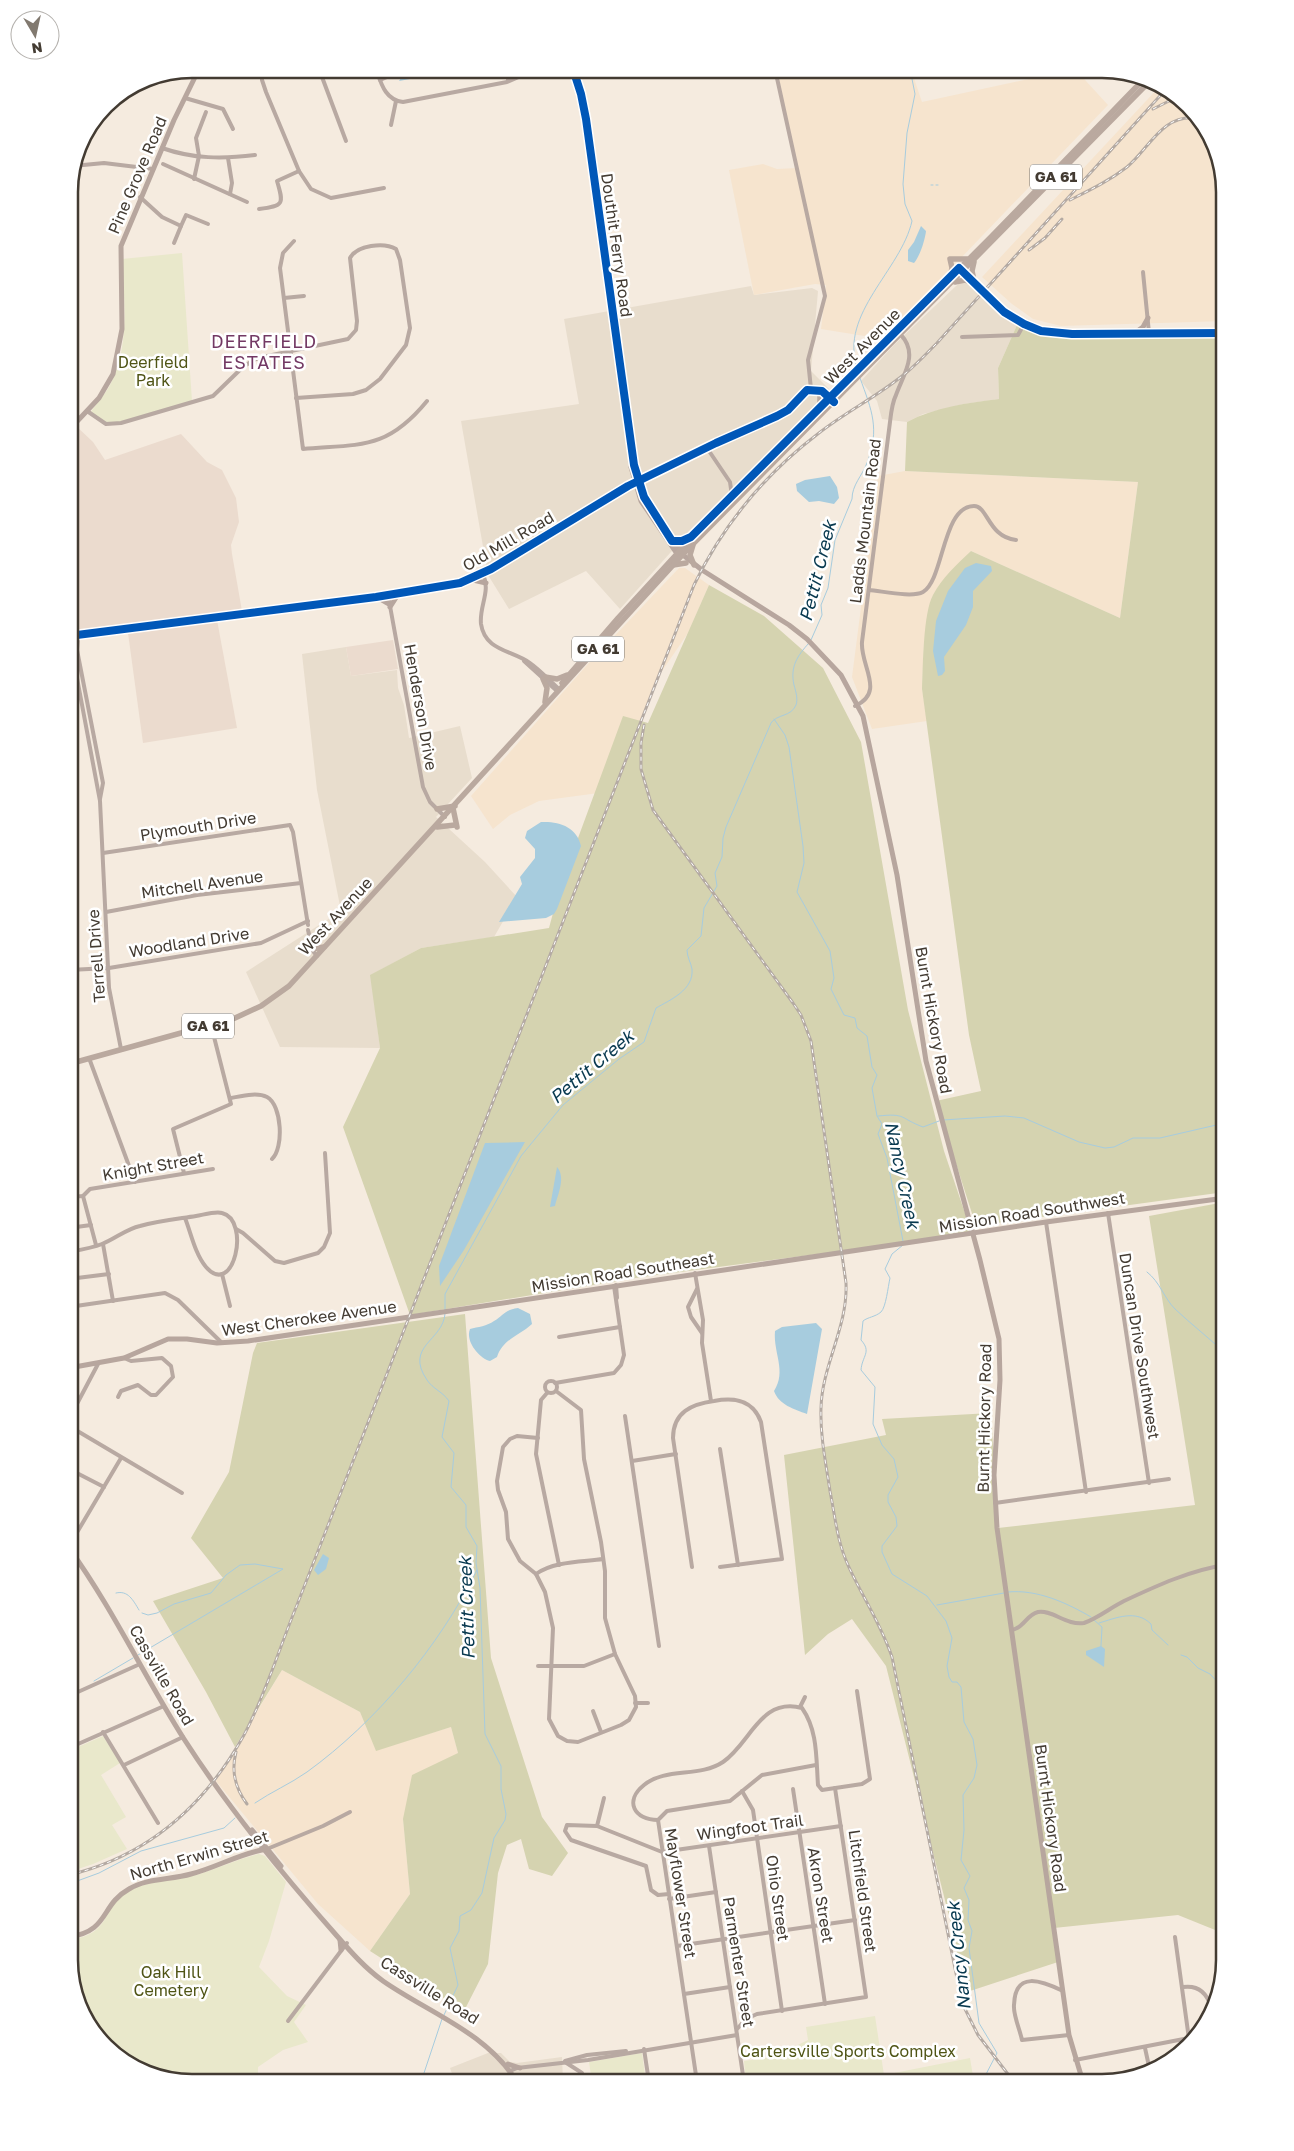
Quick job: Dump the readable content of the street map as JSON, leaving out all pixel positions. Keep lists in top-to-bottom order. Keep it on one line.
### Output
{"streets":{"main road":["Pine Grove Road","GA 61","Douthit Ferry Road","West Avenue","Old Mill Road","Burnt Hickory Road","Mission Road Southwest","Mission Road Southeast","West Cherokee Avenue","Cassville Road","North Erwin Street"],"street":["Ladds Mountain Road","Henderson Drive","Plymouth Drive","Mitchell Avenue","Woodland Drive","Terrell Drive","Knight Street","Duncan Drive Southwest","Wingfoot Trail","Litchfield Street","Mayflower Street","Akron Street","Ohio Street","Parmenter Street"]},"crossings":[["Douthit Ferry Road","West Avenue"],["Douthit Ferry Road","Old Mill Road"],["Douthit Ferry Road","Burnt Hickory Road"],["West Avenue","Ladds Mountain Road"],["West Avenue","Henderson Drive"],["West Avenue","Terrell Drive"],["West Avenue","Burnt Hickory Road"],["Ladds Mountain Road","Burnt Hickory Road"],["Old Mill Road","Henderson Drive"],["Plymouth Drive","Mitchell Avenue"],["Plymouth Drive","Terrell Drive"],["Mitchell Avenue","Terrell Drive"],["Woodland Drive","Terrell Drive"],["Burnt Hickory Road","Mission Road Southwest"],["Mission Road Southwest","Mission Road Southeast"],["Mission Road Southwest","Duncan Drive Southwest"],["Mission Road Southeast","West Cherokee Avenue"],["Cassville Road","North Erwin Street"],["Wingfoot Trail","Litchfield Street"],["Wingfoot Trail","Mayflower Street"],["Wingfoot Trail","Akron Street"],["Wingfoot Trail","Ohio Street"],["Wingfoot Trail","Parmenter Street"],["Litchfield Street","Akron Street"],["Mayflower Street","Ohio Street"]],"districts":["DEERFIELD ESTATES"],"water":["Pettit Creek","Nancy Creek"],"parks":["Deerfield Park","Oak Hill Cemetery","Cartersville Sports Complex"],"north":"bottom"}
